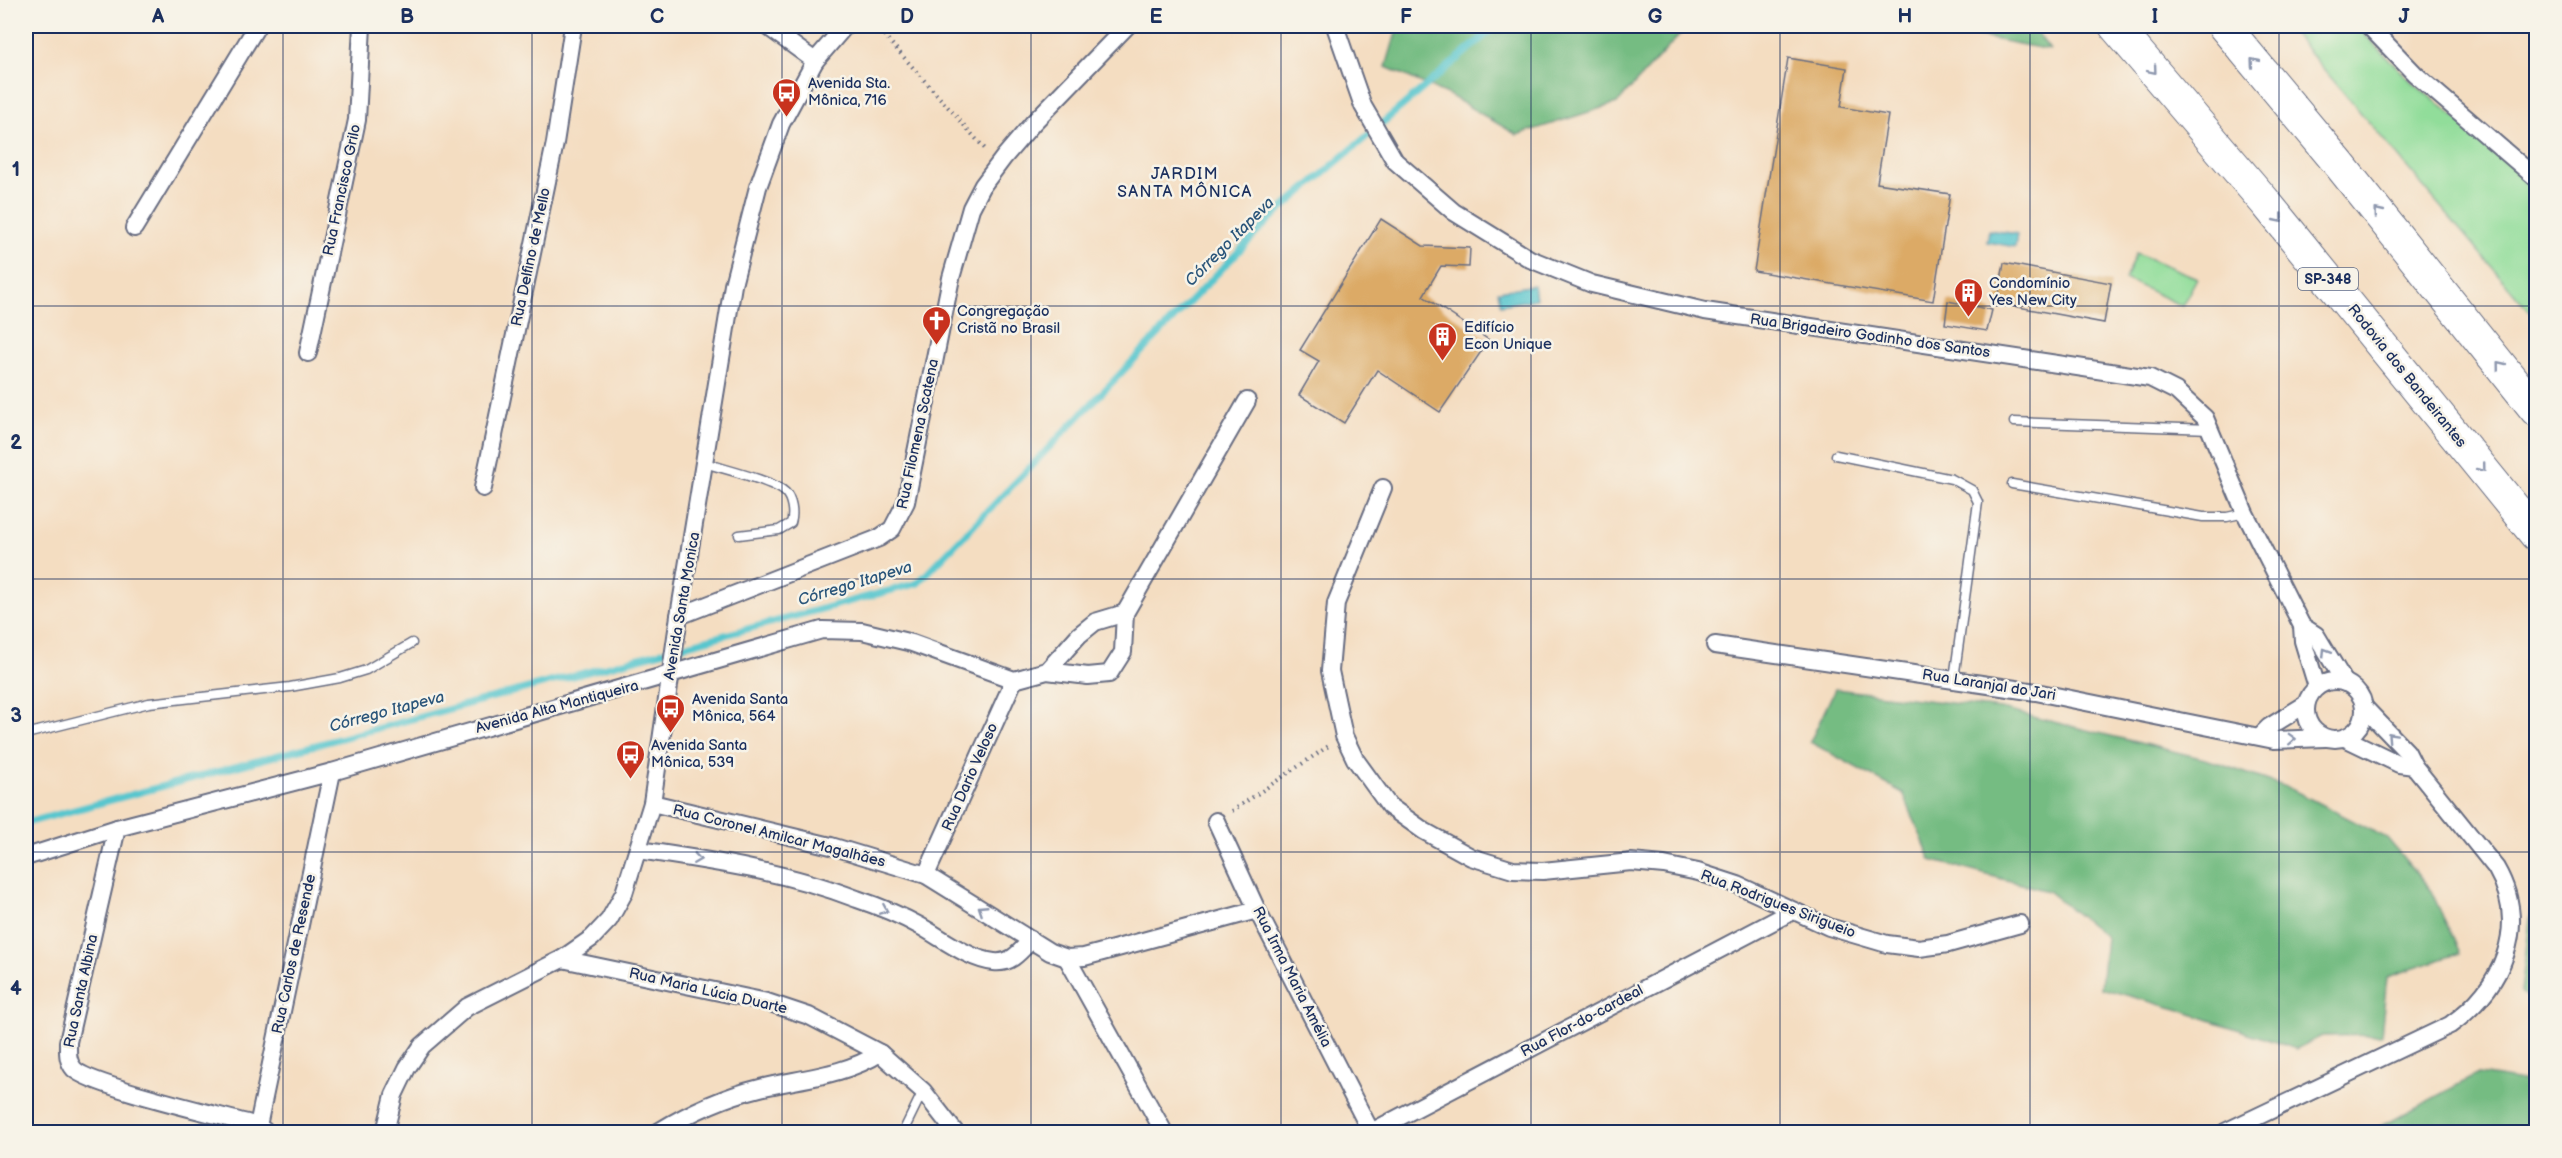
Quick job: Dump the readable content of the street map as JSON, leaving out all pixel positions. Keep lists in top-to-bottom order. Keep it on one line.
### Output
{"streets":{"highway":["SP-348","Rodovia dos Bandeirantes"],"street":["Rua Francisco Grilo","Rua Delfino de Mello","Rua Brigadeiro Godinho dos Santos","Rua Filomena Scatena","Avenida Santa Monica","Rua Laranjal do Jari","Avenida Alta Mantiqueira","Rua Dario Veloso","Rua Coronel Amilcar Magalhães","Rua Rodrigues Sirigueio","Rua Carlos de Resende","Rua Irma Maria Amélia","Rua Santa Albina","Rua Maria Lúcia Duarte","Rua Flor-do-cardeal"]},"crossings":[["Rua Brigadeiro Godinho dos Santos","Rua Laranjal do Jari"],["Rua Filomena Scatena","Avenida Santa Monica"],["Avenida Santa Monica","Avenida Alta Mantiqueira"],["Avenida Santa Monica","Rua Coronel Amilcar Magalhães"],["Avenida Santa Monica","Rua Maria Lúcia Duarte"],["Avenida Alta Mantiqueira","Rua Dario Veloso"],["Avenida Alta Mantiqueira","Rua Carlos de Resende"],["Avenida Alta Mantiqueira","Rua Santa Albina"],["Rua Dario Veloso","Rua Coronel Amilcar Magalhães"],["Rua Rodrigues Sirigueio","Rua Flor-do-cardeal"],["Rua Carlos de Resende","Rua Santa Albina"],["Rua Irma Maria Amélia","Rua Flor-do-cardeal"]],"districts":["JARDIM SANTA MÔNICA"],"water":["Córrego Itapeva"],"places":{"bus stop":["Avenida Sta. Mônica, 716","Avenida Santa Mônica, 564","Avenida Santa Mônica, 539"],"building":["Condomínio Yes New City","Edifício Econ Unique"],"church":["Congregação Cristã no Brasil"]},"grid":{"columns":["A","B","C","D","E","F","G","H","I","J"],"rows":["1","2","3","4"]}}
